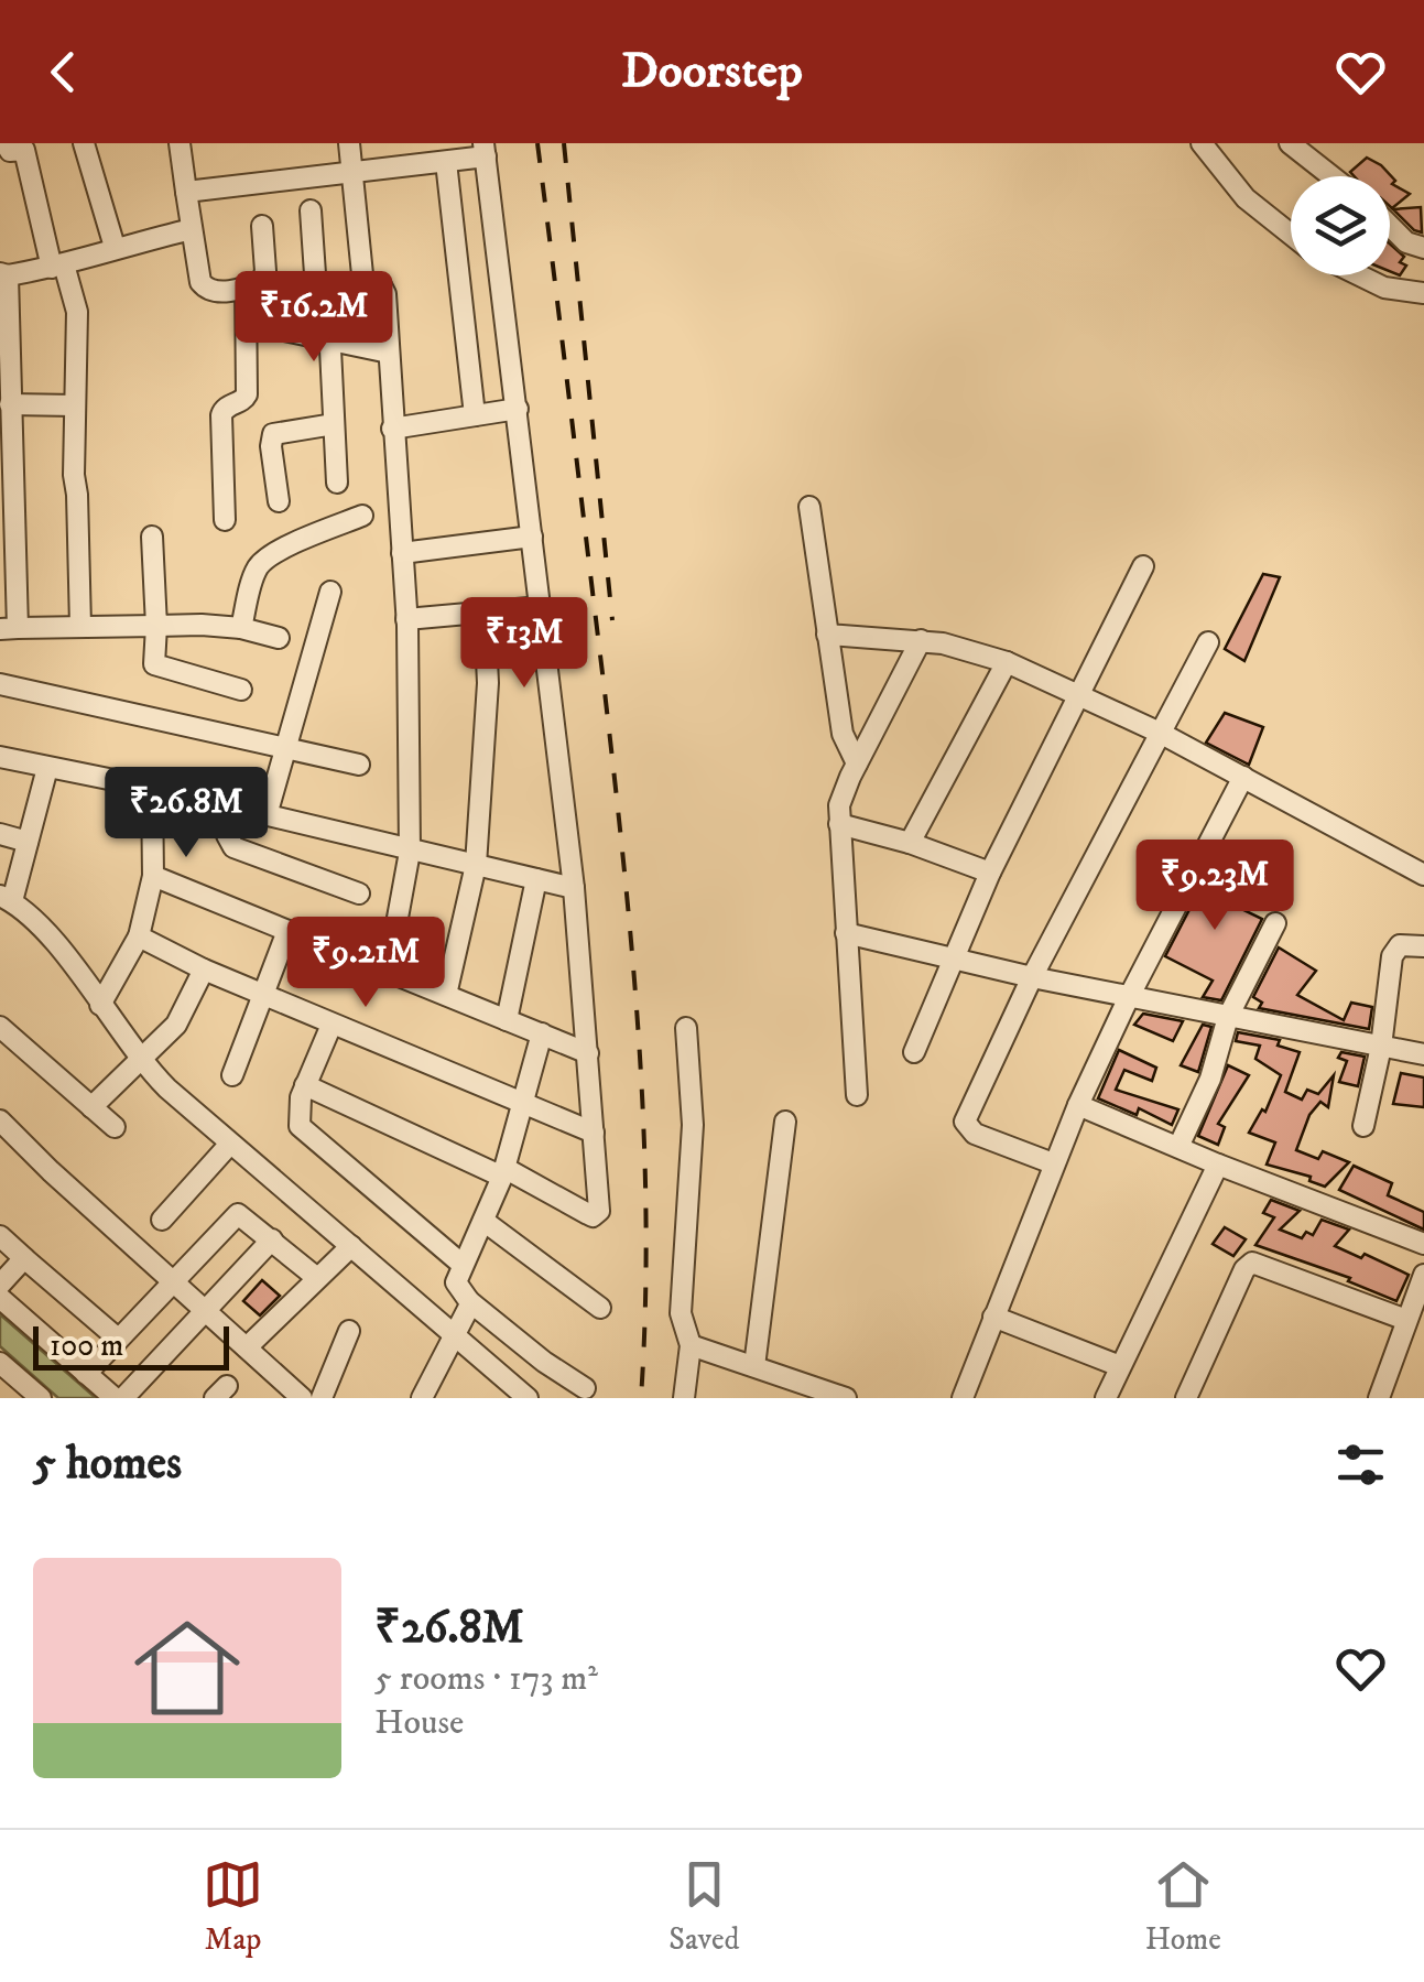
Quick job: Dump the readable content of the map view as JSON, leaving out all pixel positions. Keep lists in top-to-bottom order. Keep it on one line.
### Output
{"scale_bar":"100 m","page":{"header":"Doorstep","price":["₹16.2M","₹13M","₹26.8M","₹9.23M","₹9.21M"],"scale":"100 m","heading":"5 homes","list":[{"name":"₹26.8M","note":"5 rooms · 173 m² · House"}],"tabs":["Map","Saved","Home"]}}
